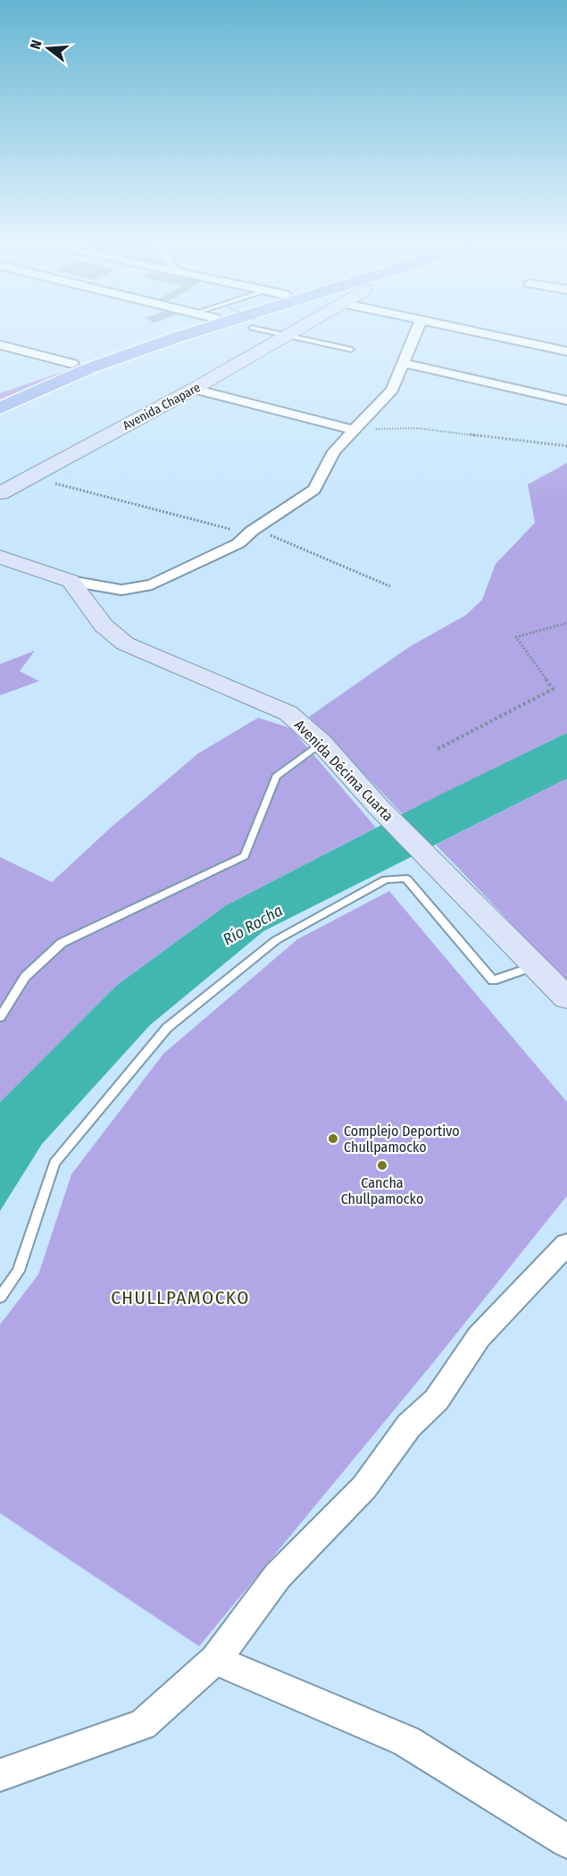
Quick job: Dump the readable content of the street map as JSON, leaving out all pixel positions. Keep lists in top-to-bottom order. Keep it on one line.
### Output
{"streets":{"main road":["Avenida Chapare","Avenida Décima Cuarta"]},"districts":["CHULLPAMOCKO"],"water":["Río Rocha"],"places":["Complejo Deportivo Chullpamocko","Cancha Chullpamocko"],"north":"left"}
